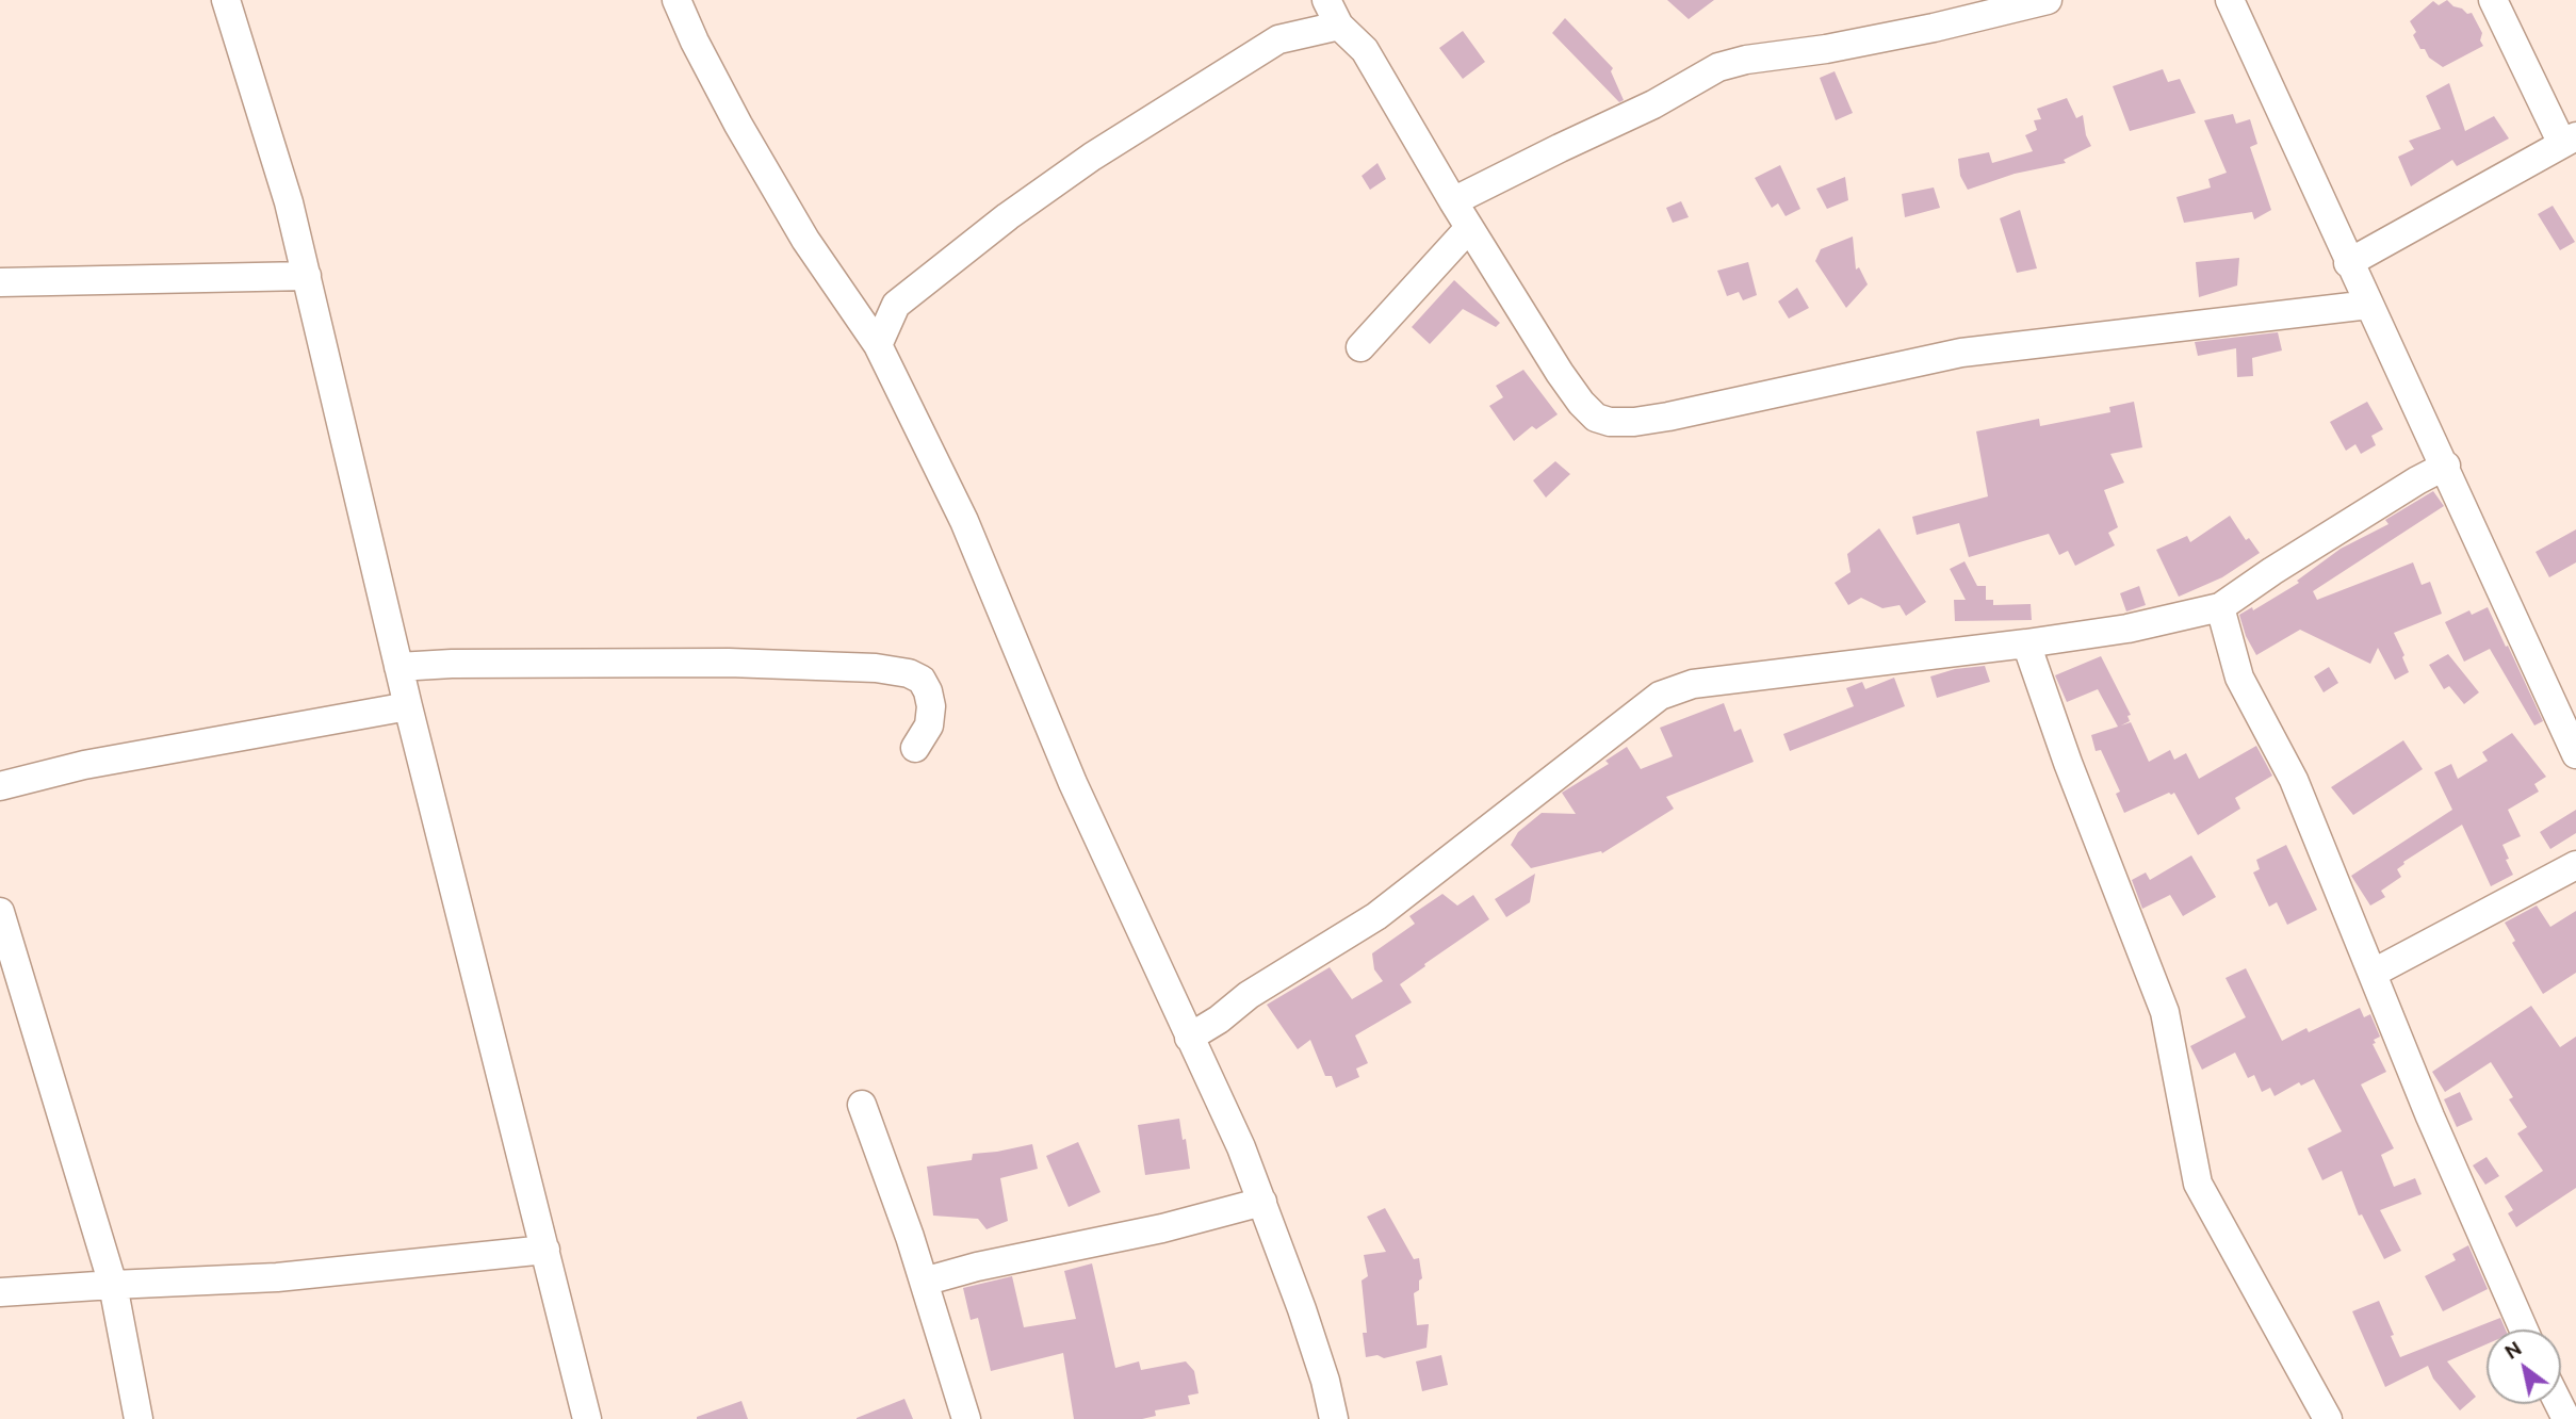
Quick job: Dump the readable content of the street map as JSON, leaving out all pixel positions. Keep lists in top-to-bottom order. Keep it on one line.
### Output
{"north":"top left"}
